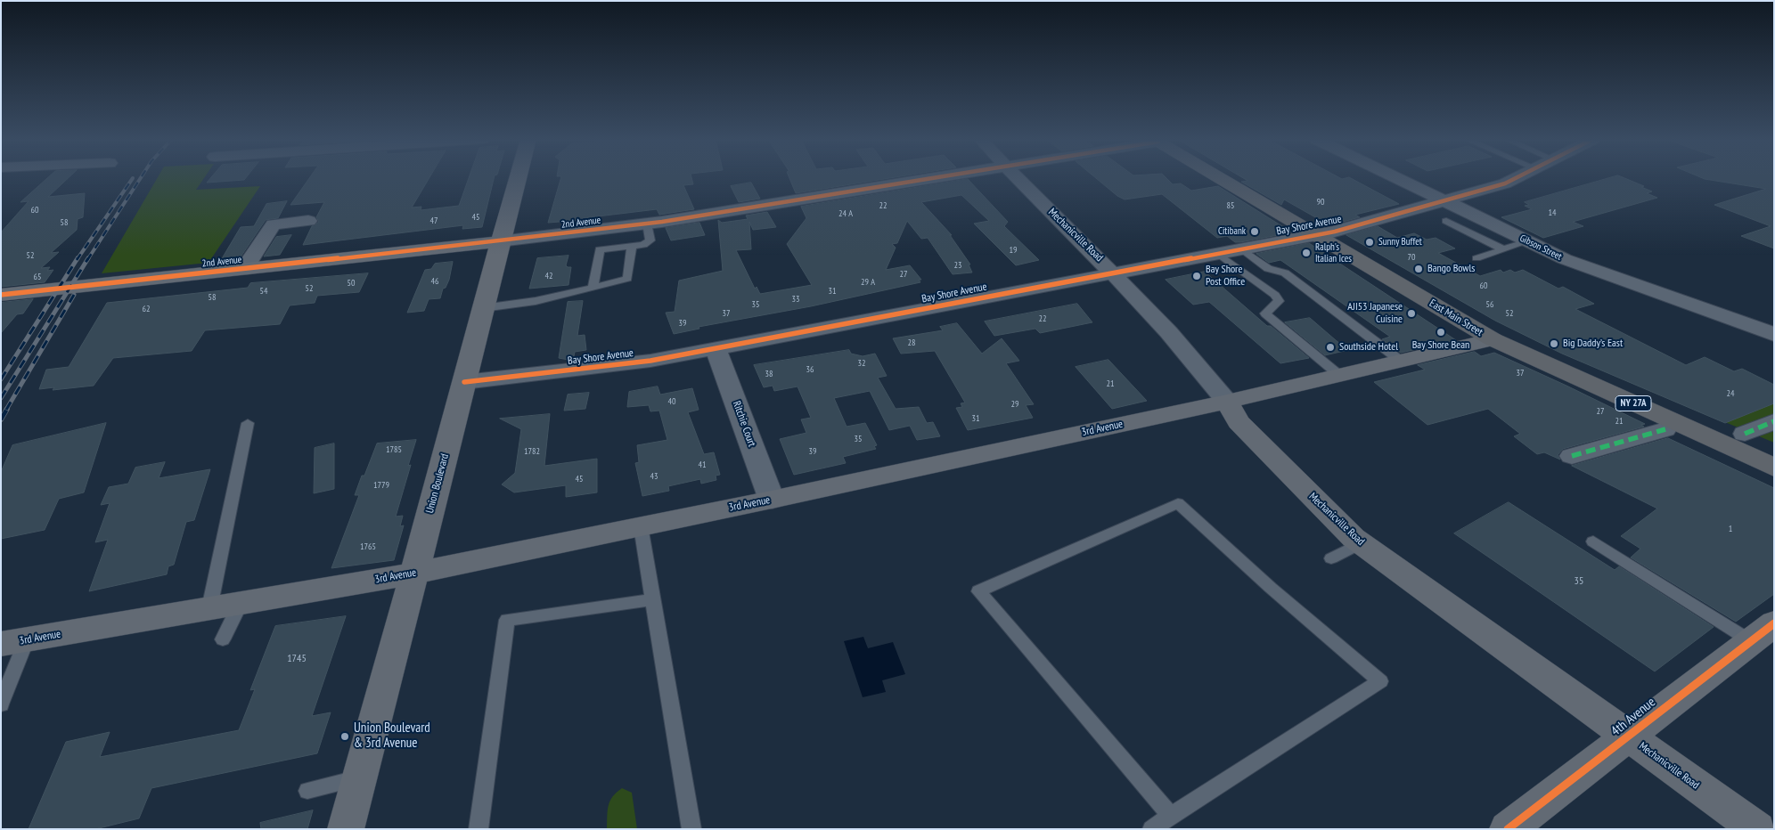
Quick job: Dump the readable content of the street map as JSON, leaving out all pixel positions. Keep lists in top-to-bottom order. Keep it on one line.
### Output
{"streets":{"main road":["2nd Avenue","Mechanicville Road","East Main Street","NY 27A","3rd Avenue","Union Boulevard","4th Avenue"],"street":["Bay Shore Avenue","Gibson Street","Ritchie Court"]},"crossings":[["2nd Avenue","Union Boulevard"],["Bay Shore Avenue","Mechanicville Road"],["Bay Shore Avenue","Gibson Street"],["Bay Shore Avenue","East Main Street"],["Bay Shore Avenue","Ritchie Court"],["Bay Shore Avenue","Union Boulevard"],["Mechanicville Road","3rd Avenue"],["Mechanicville Road","4th Avenue"],["East Main Street","3rd Avenue"],["Ritchie Court","3rd Avenue"],["3rd Avenue","Union Boulevard"]],"places":["Citibank","Sunny Buffet","Ralph's Italian Ices","Bango Bowls","Bay Shore Post Office","AJI53 Japanese Cuisine","Bay Shore Bean","Big Daddy’s East","Southside Hotel","Union Boulevard & 3rd Avenue"],"house_numbers":["90","22","85","60","14","24 A","45","47","58","19","52","70","23","27","42","65","46","29 A","50","60","52","54","31","58","33","35","56","62","37","52","22","39","28","32","36","37","38","21","24","40","29","27","31","21","35","1785","1782","39","41","43","45","1779","1","1765","35","1745"]}
